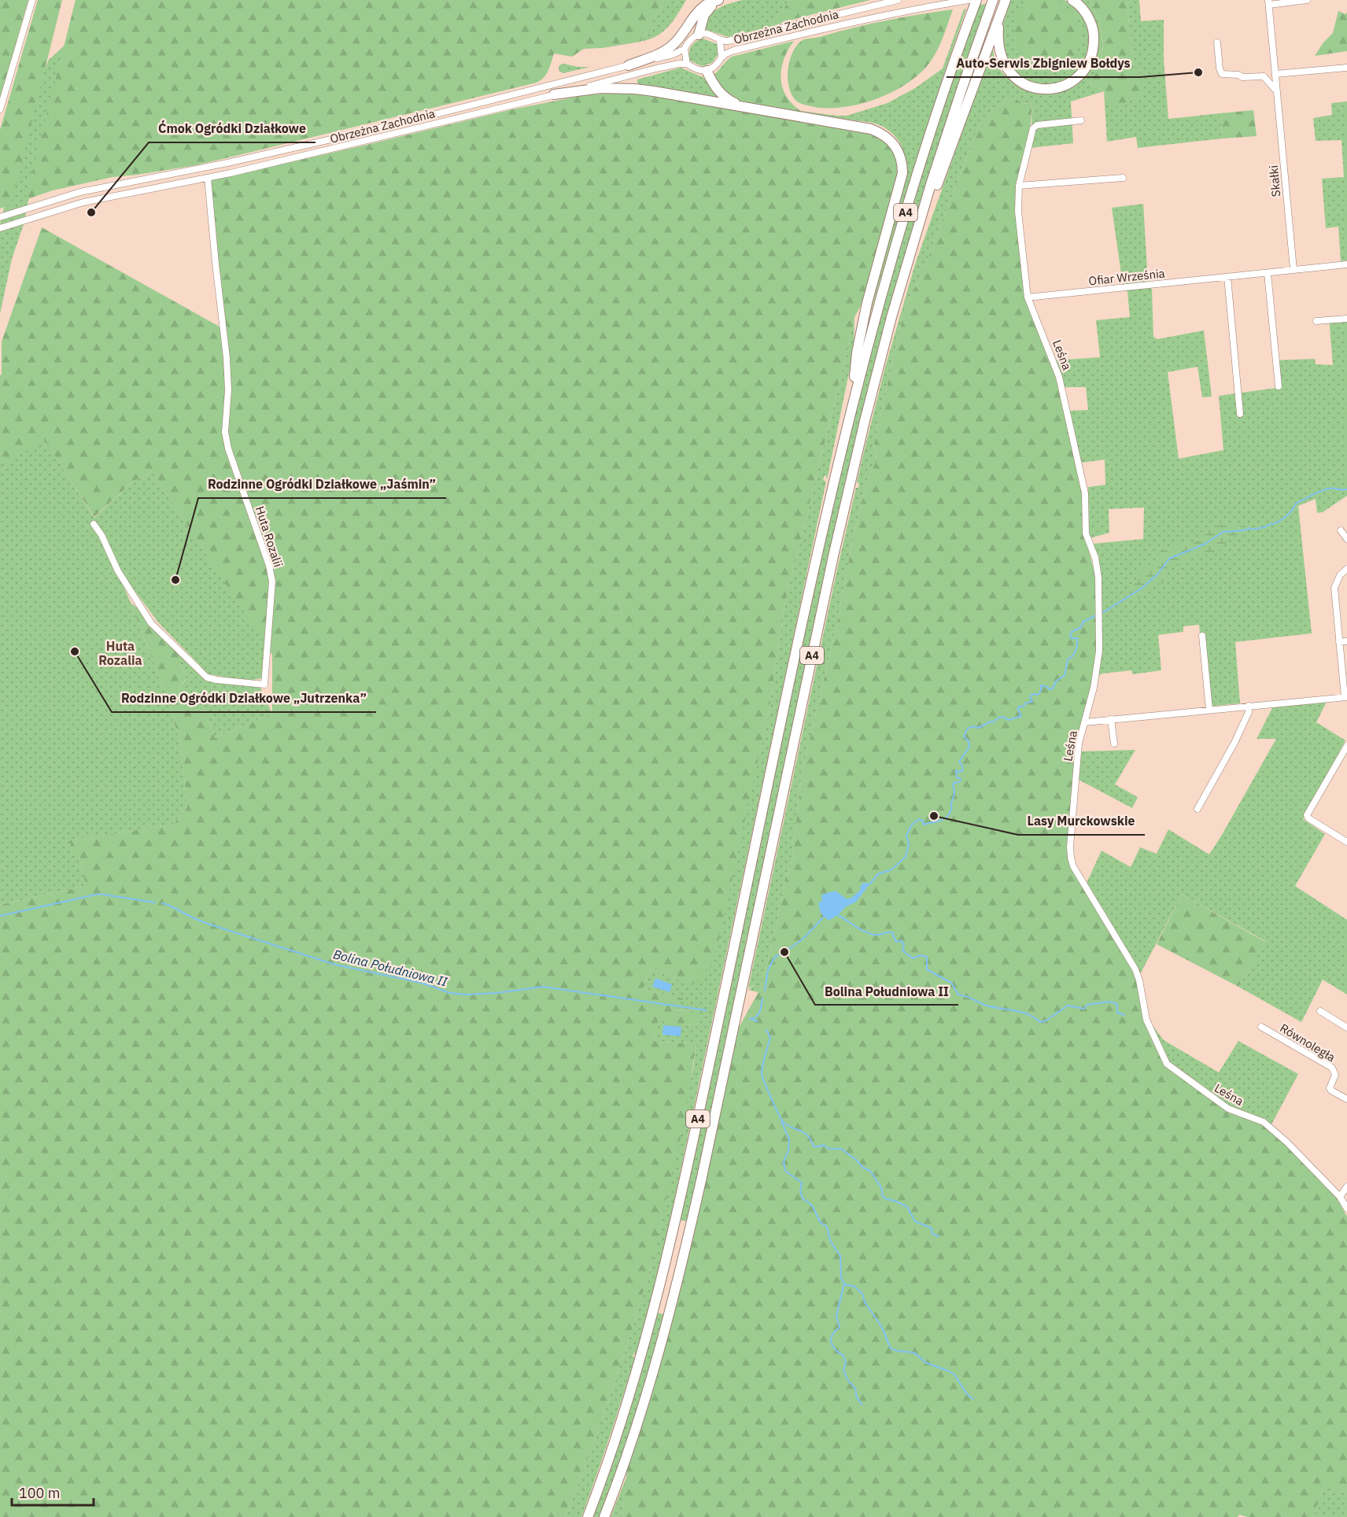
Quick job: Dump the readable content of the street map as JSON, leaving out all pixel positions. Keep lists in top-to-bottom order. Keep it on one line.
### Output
{"streets":{"highway":["A4"],"street":["Obrzeżna Zachodnia","Skałki","Ofiar Września","Leśna","Huta Rozalii","Równoległa"]},"crossings":[["Obrzeżna Zachodnia","Huta Rozalii"],["Skałki","Ofiar Września"],["Ofiar Września","Leśna"]],"districts":["Huta Rozalia"],"water":["Bolina Południowa II"],"places":["Auto-Serwis Zbigniew Bołdys","Ćmok Ogródki Działkowe","Rodzinne Ogródki Działkowe „Jaśmin”","Rodzinne Ogródki Działkowe „Jutrzenka”","Lasy Murckowskie","Bolina Południowa II"],"scale_bar":"100 m"}
